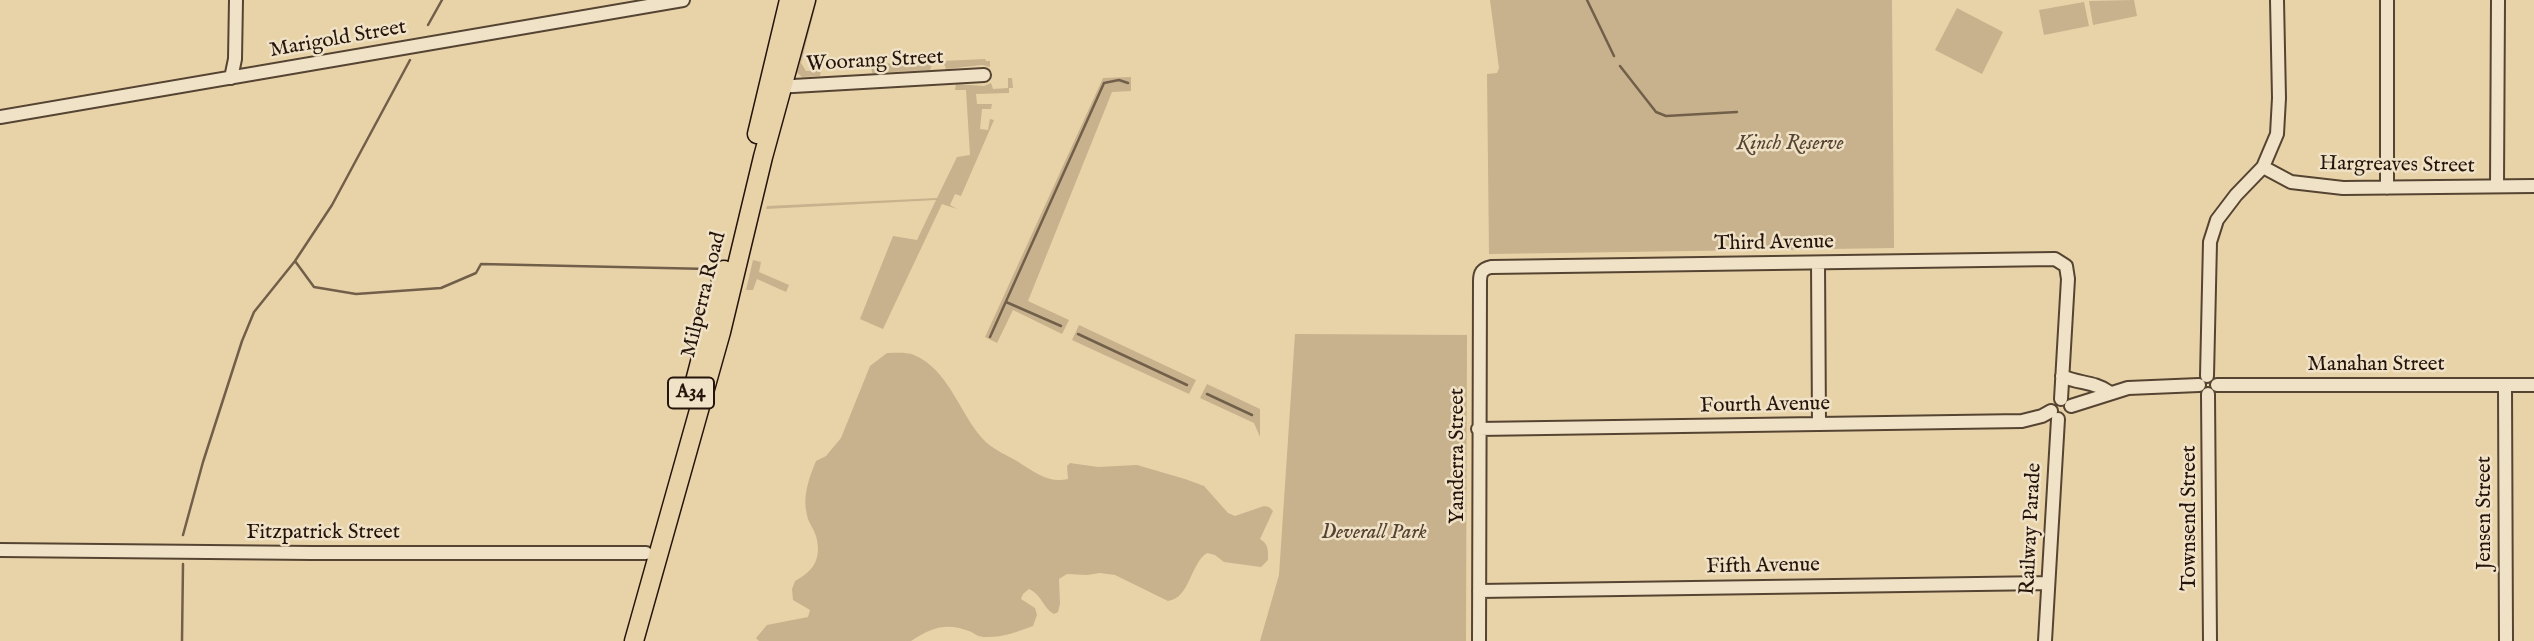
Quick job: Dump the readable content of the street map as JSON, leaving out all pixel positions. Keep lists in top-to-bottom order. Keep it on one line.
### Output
{"streets":{"highway":["Milperra Road","A34"],"street":["Marigold Street","Woorang Street","Hargreaves Street","Third Avenue","Manahan Street","Fourth Avenue","Yanderra Street","Jensen Street","Townsend Street","Railway Parade","Fitzpatrick Street","Fifth Avenue"]},"crossings":[["Woorang Street","Milperra Road"],["Hargreaves Street","Townsend Street"],["Third Avenue","Manahan Street"],["Third Avenue","Yanderra Street"],["Milperra Road","Fitzpatrick Street"],["Manahan Street","Jensen Street"],["Manahan Street","Townsend Street"],["Fourth Avenue","Yanderra Street"],["Fourth Avenue","Railway Parade"],["Yanderra Street","Fifth Avenue"],["Railway Parade","Fifth Avenue"]],"parks":["Kinch Reserve","Deverall Park"]}
